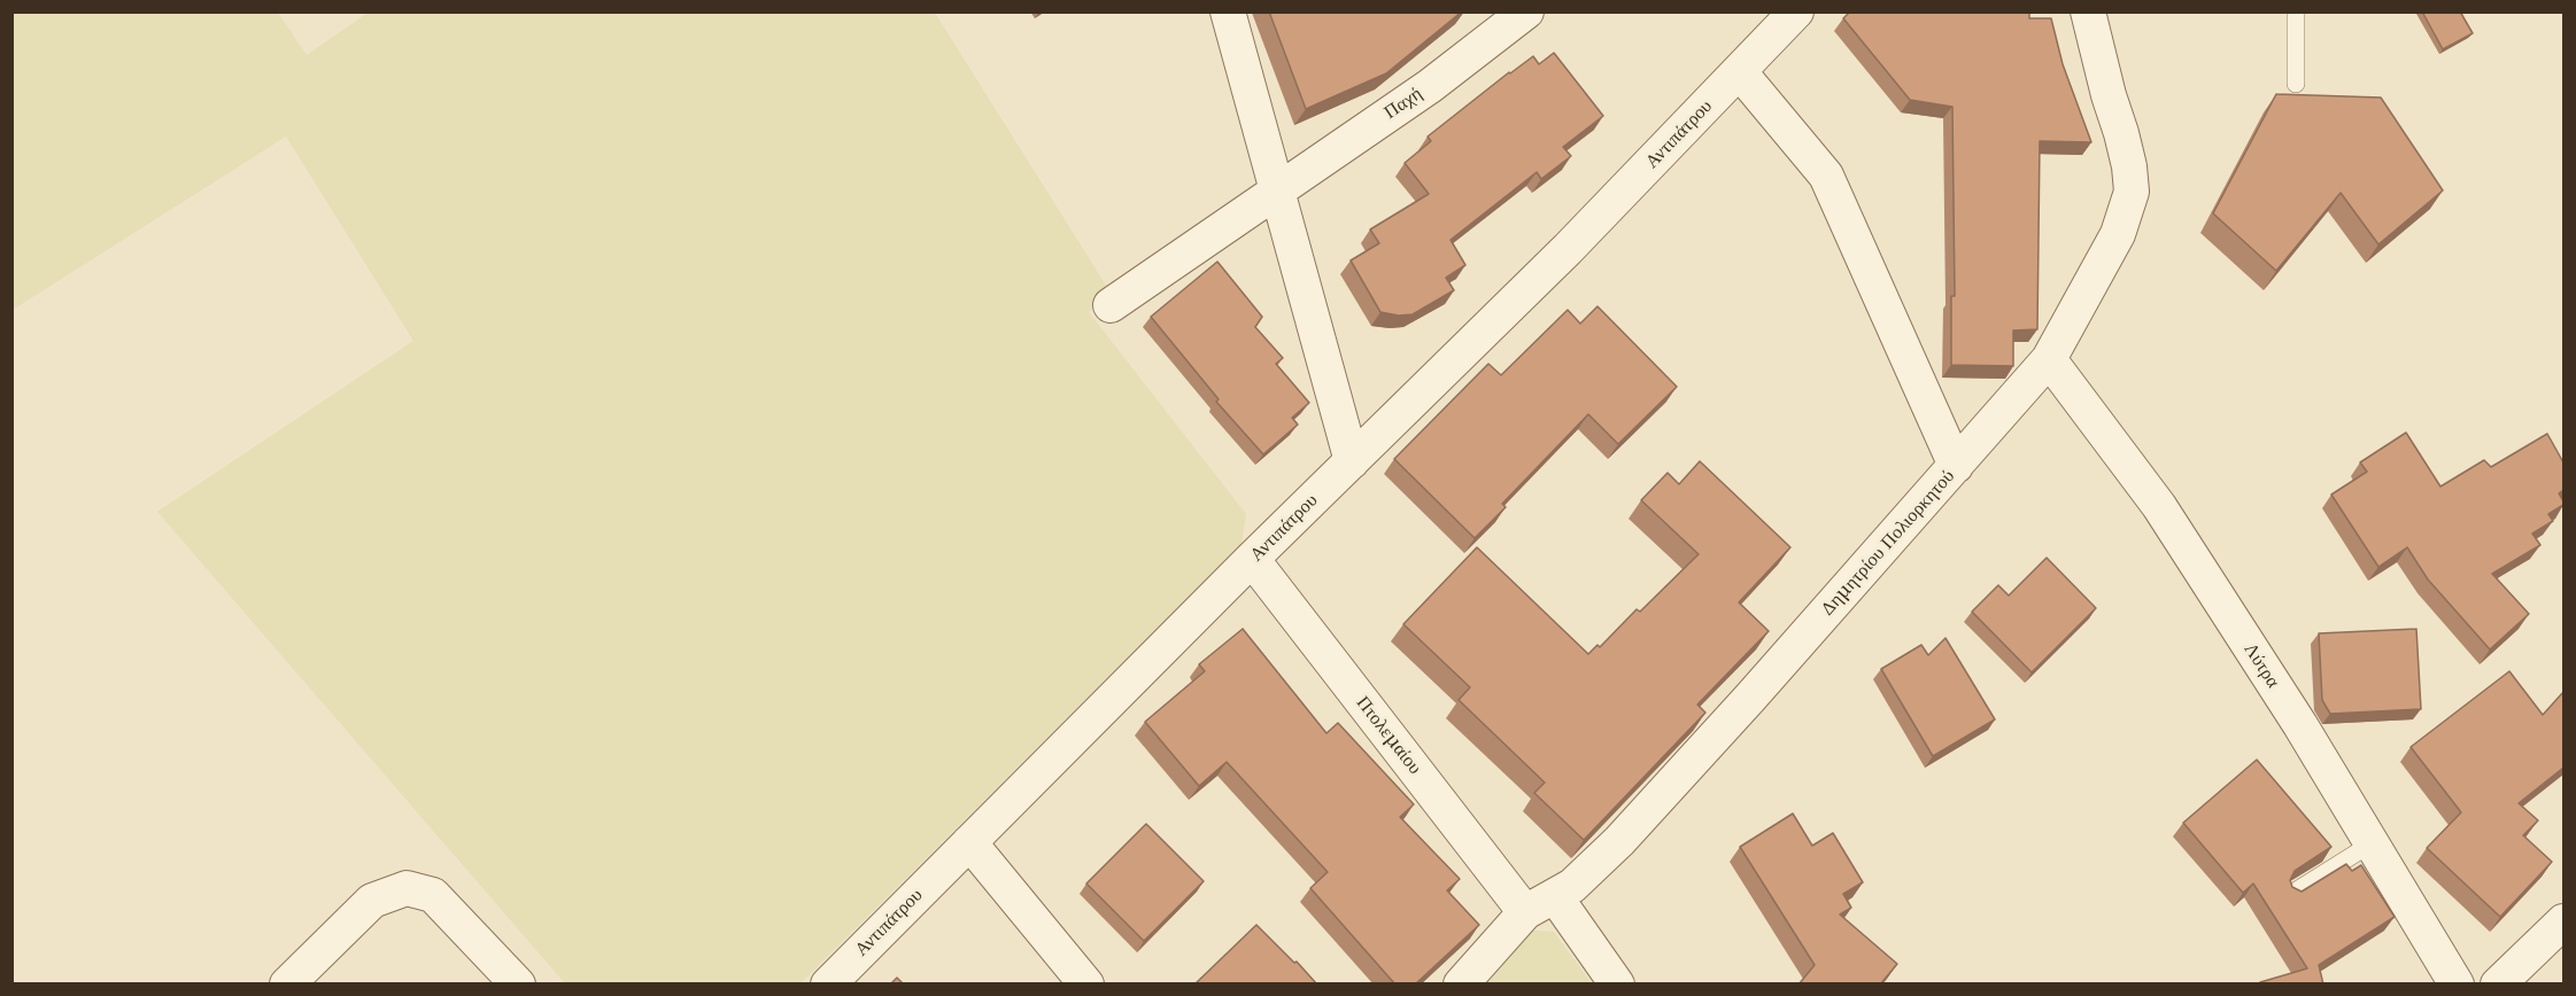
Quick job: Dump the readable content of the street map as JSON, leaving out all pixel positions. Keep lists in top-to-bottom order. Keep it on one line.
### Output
{"streets":{"street":["Παχή","Αντιπάτρου","Δημητρίου Πολιορκητού","Λύτρα","Πτολεμαίου"]},"crossings":[["Αντιπάτρου","Πτολεμαίου"],["Δημητρίου Πολιορκητού","Λύτρα"],["Δημητρίου Πολιορκητού","Πτολεμαίου"]]}
